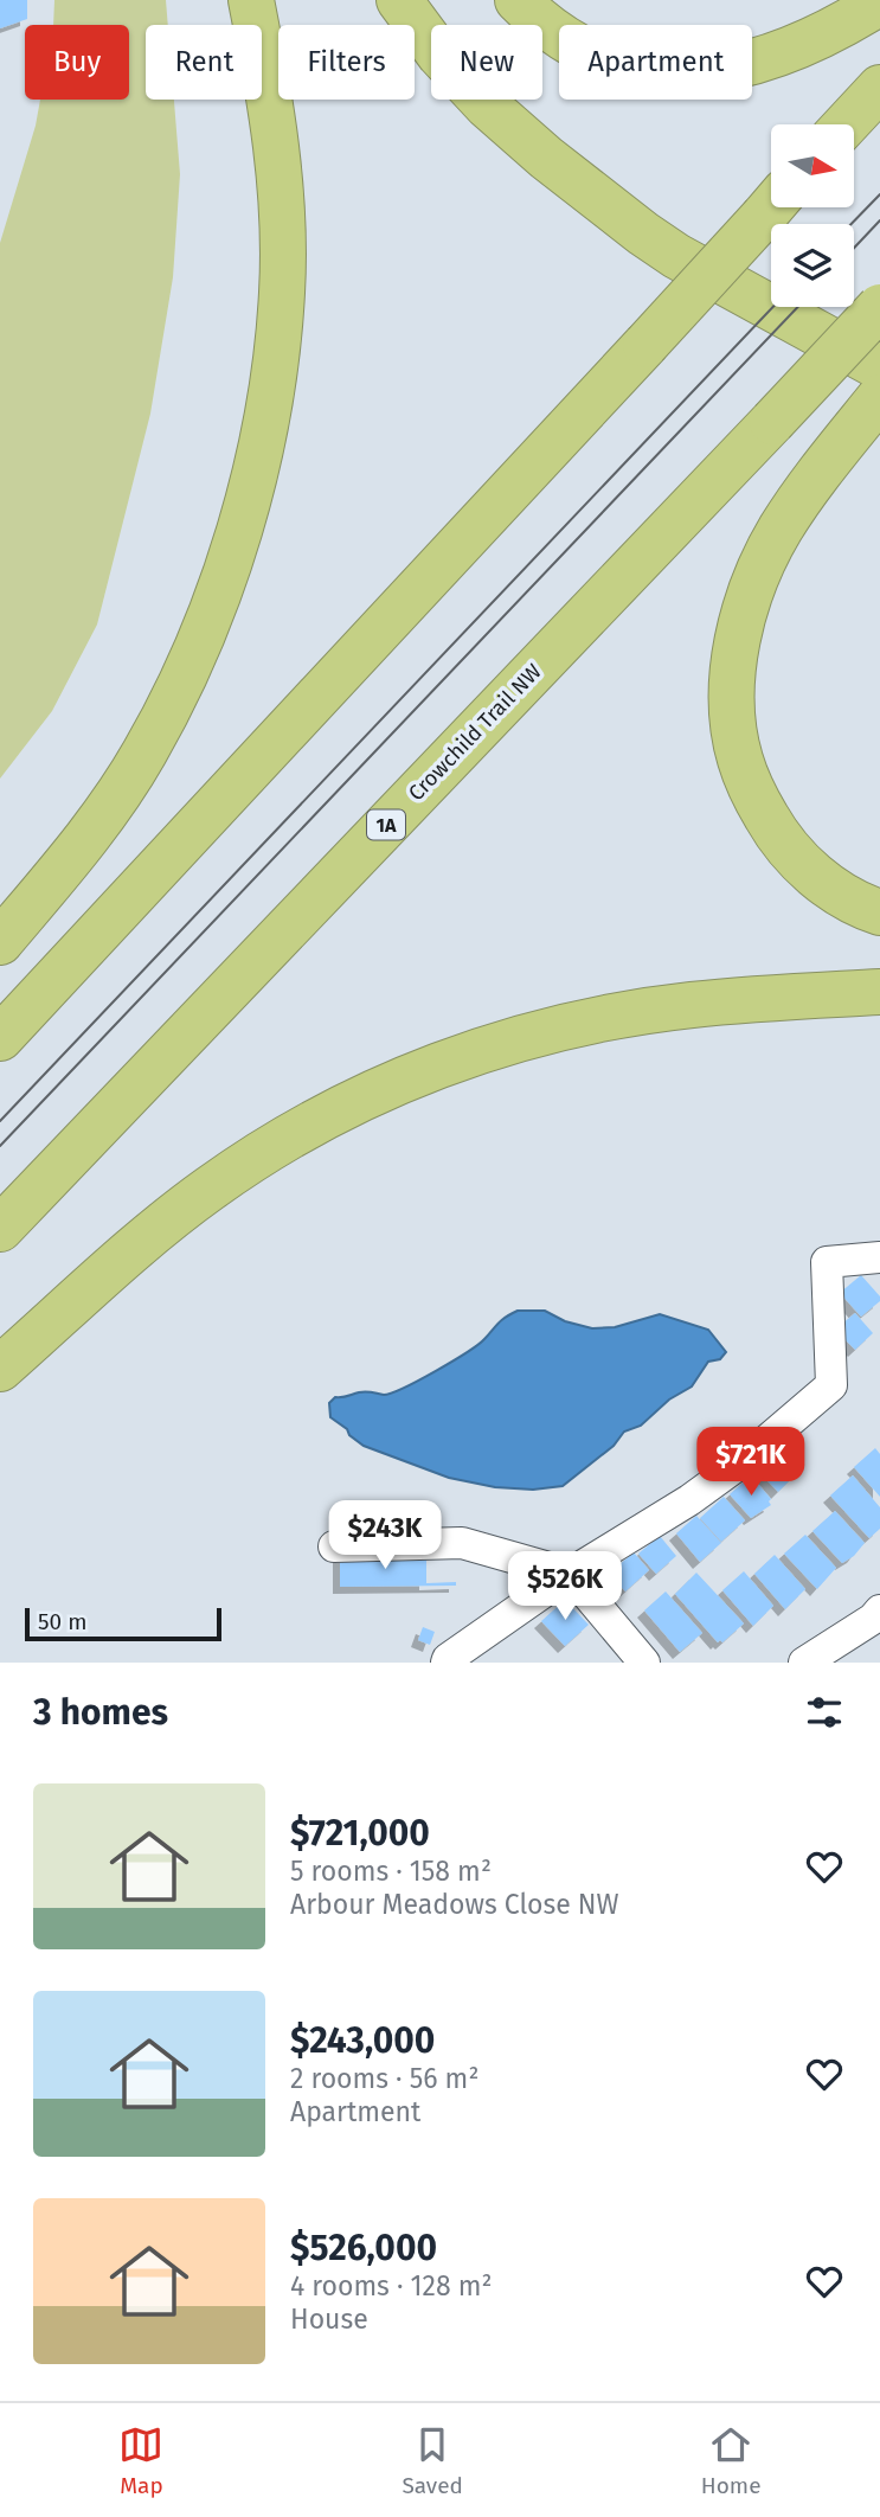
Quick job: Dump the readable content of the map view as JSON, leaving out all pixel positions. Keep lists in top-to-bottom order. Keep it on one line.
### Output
{"streets":{"highway":["Crowchild Trail NW","1A"]},"scale_bar":"50 m","north":"right","page":{"chip":["Buy","Rent","Filters","New","Apartment"],"price":["$721K","$243K","$526K"],"scale":"50 m","heading":"3 homes","list":[{"name":"$721,000","note":"5 rooms · 158 m² · Arbour Meadows Close NW"},{"name":"$243,000","note":"2 rooms · 56 m² · Apartment"},{"name":"$526,000","note":"4 rooms · 128 m² · House"}],"tabs":["Map","Saved","Home"]}}
